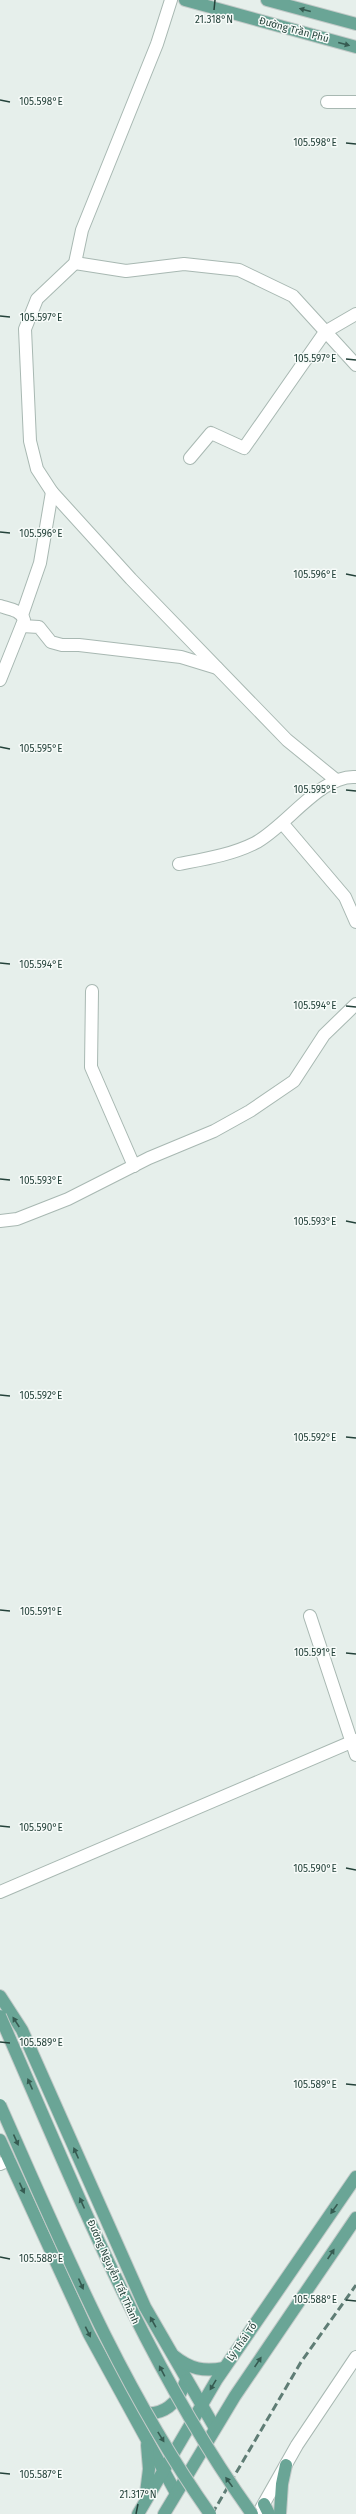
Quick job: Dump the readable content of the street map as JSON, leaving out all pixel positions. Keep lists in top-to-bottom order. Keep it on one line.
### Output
{"streets":{"main road":["Đường Trần Phú","Đường Nguyễn Tất Thành","Lý Thái Tổ"]},"coordinates":["21.318°N","105.598°E","105.597°E","105.596°E","105.595°E","105.594°E","105.593°E","105.592°E","105.591°E","105.590°E","105.589°E","105.588°E","105.587°E","21.317°N"]}
